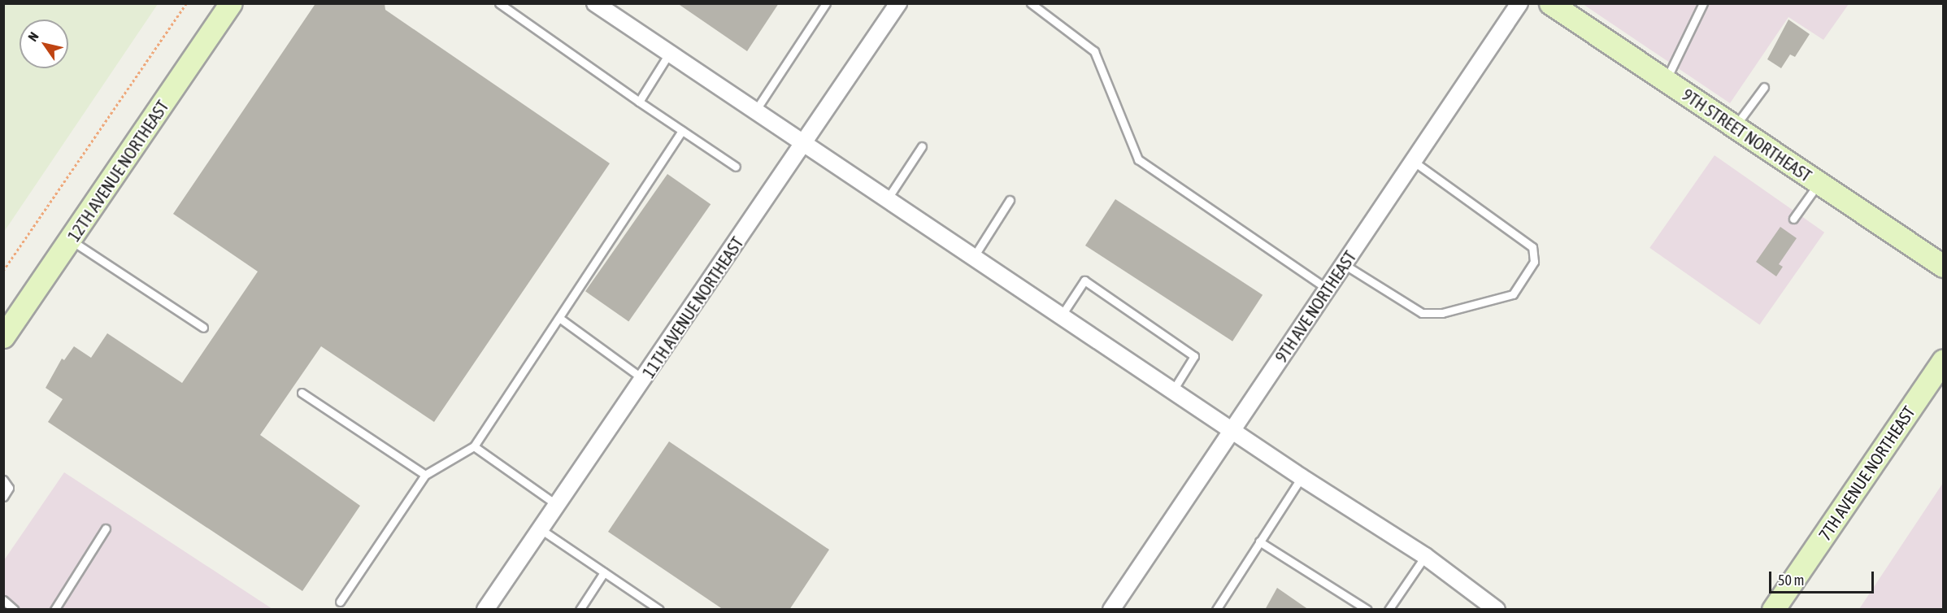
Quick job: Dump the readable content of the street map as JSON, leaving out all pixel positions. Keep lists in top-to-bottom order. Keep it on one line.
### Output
{"streets":{"street":["9TH STREET NORTHEAST","12TH AVENUE NORTHEAST","9TH AVE NORTHEAST","11TH AVENUE NORTHEAST","7TH AVENUE NORTHEAST"]},"scale_bar":"50 m","north":"top left"}
